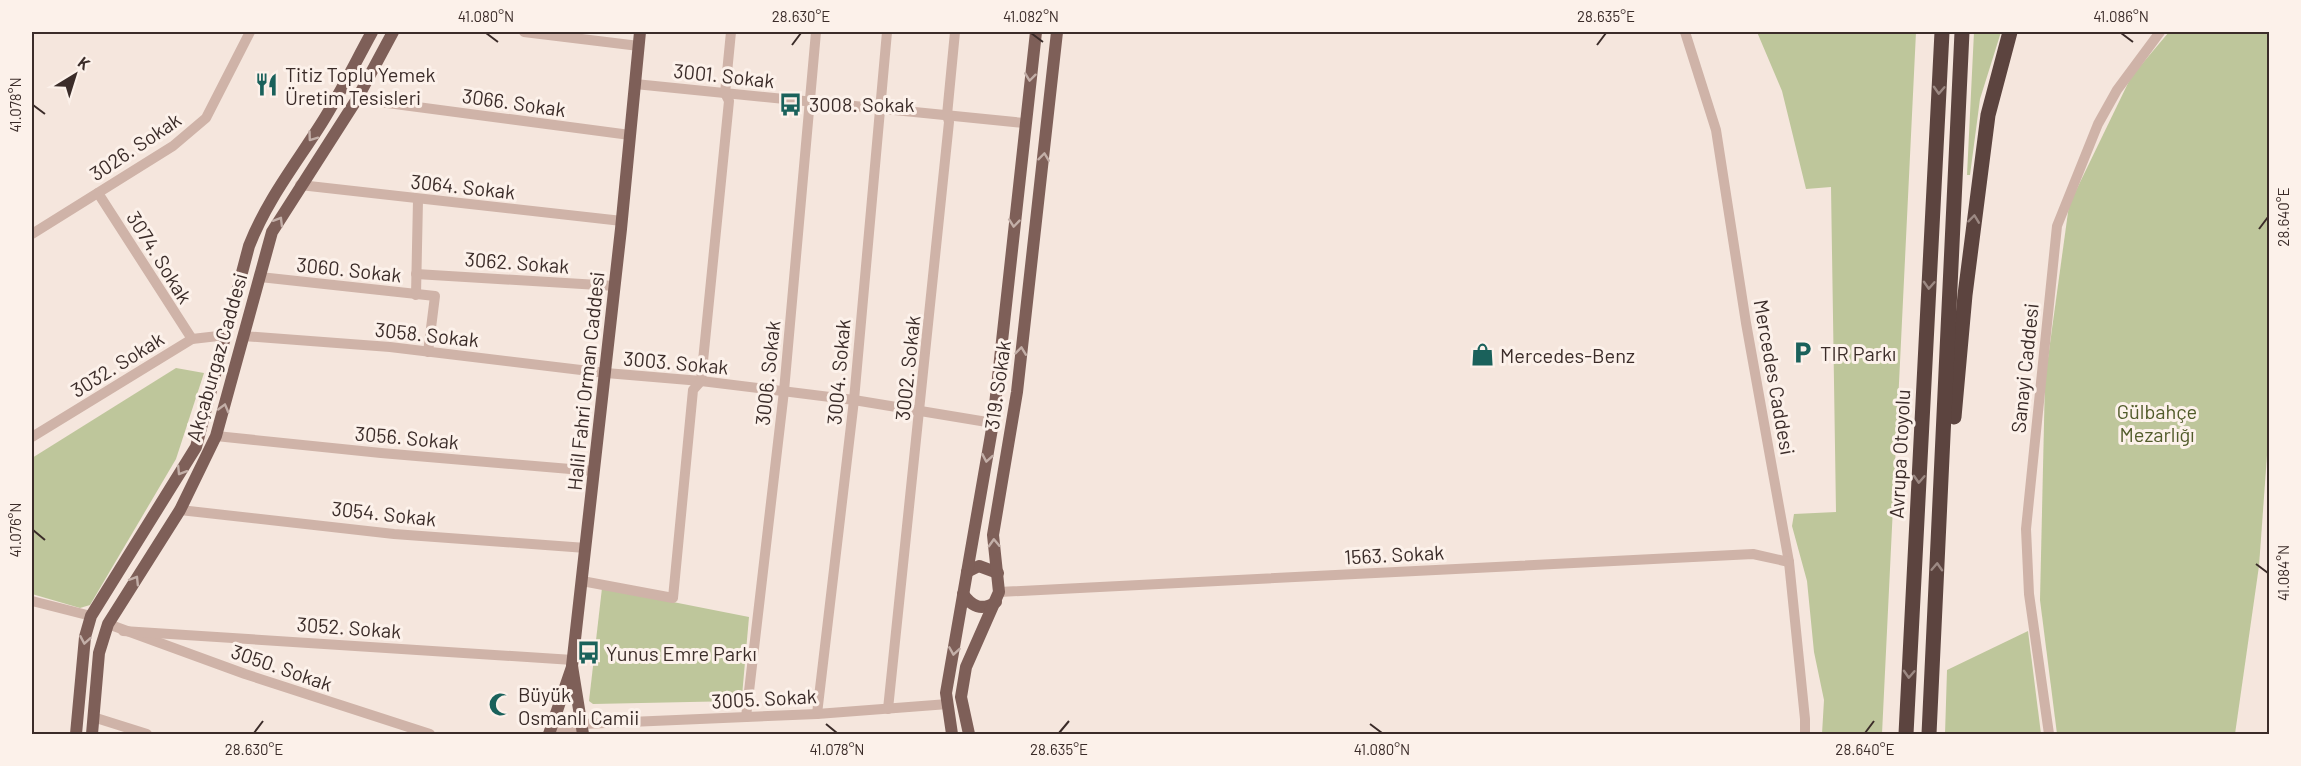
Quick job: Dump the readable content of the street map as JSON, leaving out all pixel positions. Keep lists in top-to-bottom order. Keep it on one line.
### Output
{"streets":{"highway":["Avrupa Otoyolu"],"main road":["Akçaburgaz Caddesi","Halil Fahri Orman Caddesi","319. Sokak"],"street":["3001. Sokak","3066. Sokak","3026. Sokak","3064. Sokak","3074. Sokak","3062. Sokak","3060. Sokak","3058. Sokak","3003. Sokak","3032. Sokak","3002. Sokak","Sanayi Caddesi","3004. Sokak","3006. Sokak","Mercedes Caddesi","3056. Sokak","3054. Sokak","1563. Sokak","3052. Sokak","3050. Sokak","3005. Sokak"]},"crossings":[["3001. Sokak","3002. Sokak"],["3001. Sokak","3004. Sokak"],["3001. Sokak","3006. Sokak"],["3001. Sokak","Halil Fahri Orman Caddesi"],["3001. Sokak","319. Sokak"],["3066. Sokak","Akçaburgaz Caddesi"],["3066. Sokak","Halil Fahri Orman Caddesi"],["3026. Sokak","3074. Sokak"],["3064. Sokak","Akçaburgaz Caddesi"],["3064. Sokak","Halil Fahri Orman Caddesi"],["3074. Sokak","3032. Sokak"],["3062. Sokak","Halil Fahri Orman Caddesi"],["3060. Sokak","3058. Sokak"],["3060. Sokak","Akçaburgaz Caddesi"],["3058. Sokak","Akçaburgaz Caddesi"],["3058. Sokak","3003. Sokak"],["3058. Sokak","Halil Fahri Orman Caddesi"],["Akçaburgaz Caddesi","3032. Sokak"],["Akçaburgaz Caddesi","3056. Sokak"],["Akçaburgaz Caddesi","3054. Sokak"],["Akçaburgaz Caddesi","3050. Sokak"],["3003. Sokak","3002. Sokak"],["3003. Sokak","3004. Sokak"],["3003. Sokak","3006. Sokak"],["3003. Sokak","Halil Fahri Orman Caddesi"],["3003. Sokak","319. Sokak"],["3002. Sokak","3005. Sokak"],["3004. Sokak","3005. Sokak"],["3006. Sokak","3005. Sokak"],["Mercedes Caddesi","1563. Sokak"],["Halil Fahri Orman Caddesi","3056. Sokak"],["Halil Fahri Orman Caddesi","3054. Sokak"],["Halil Fahri Orman Caddesi","3052. Sokak"],["Halil Fahri Orman Caddesi","3005. Sokak"],["319. Sokak","1563. Sokak"],["319. Sokak","3005. Sokak"],["3052. Sokak","3050. Sokak"]],"parks":["Gülbahçe Mezarlığı"],"places":{"restaurant":["Titiz Toplu Yemek Üretim Tesisleri"],"bus stop":["3008. Sokak","Yunus Emre Parkı"],"parking":["TIR Parkı"],"shop":["Mercedes-Benz"],"mosque":["Büyük Osmanlı Camii"]},"north":"top right","coordinates":["41.080°N","28.630°E","41.082°N","28.635°E","41.086°N","41.078°N","28.640°E","41.076°N","41.084°N"]}
